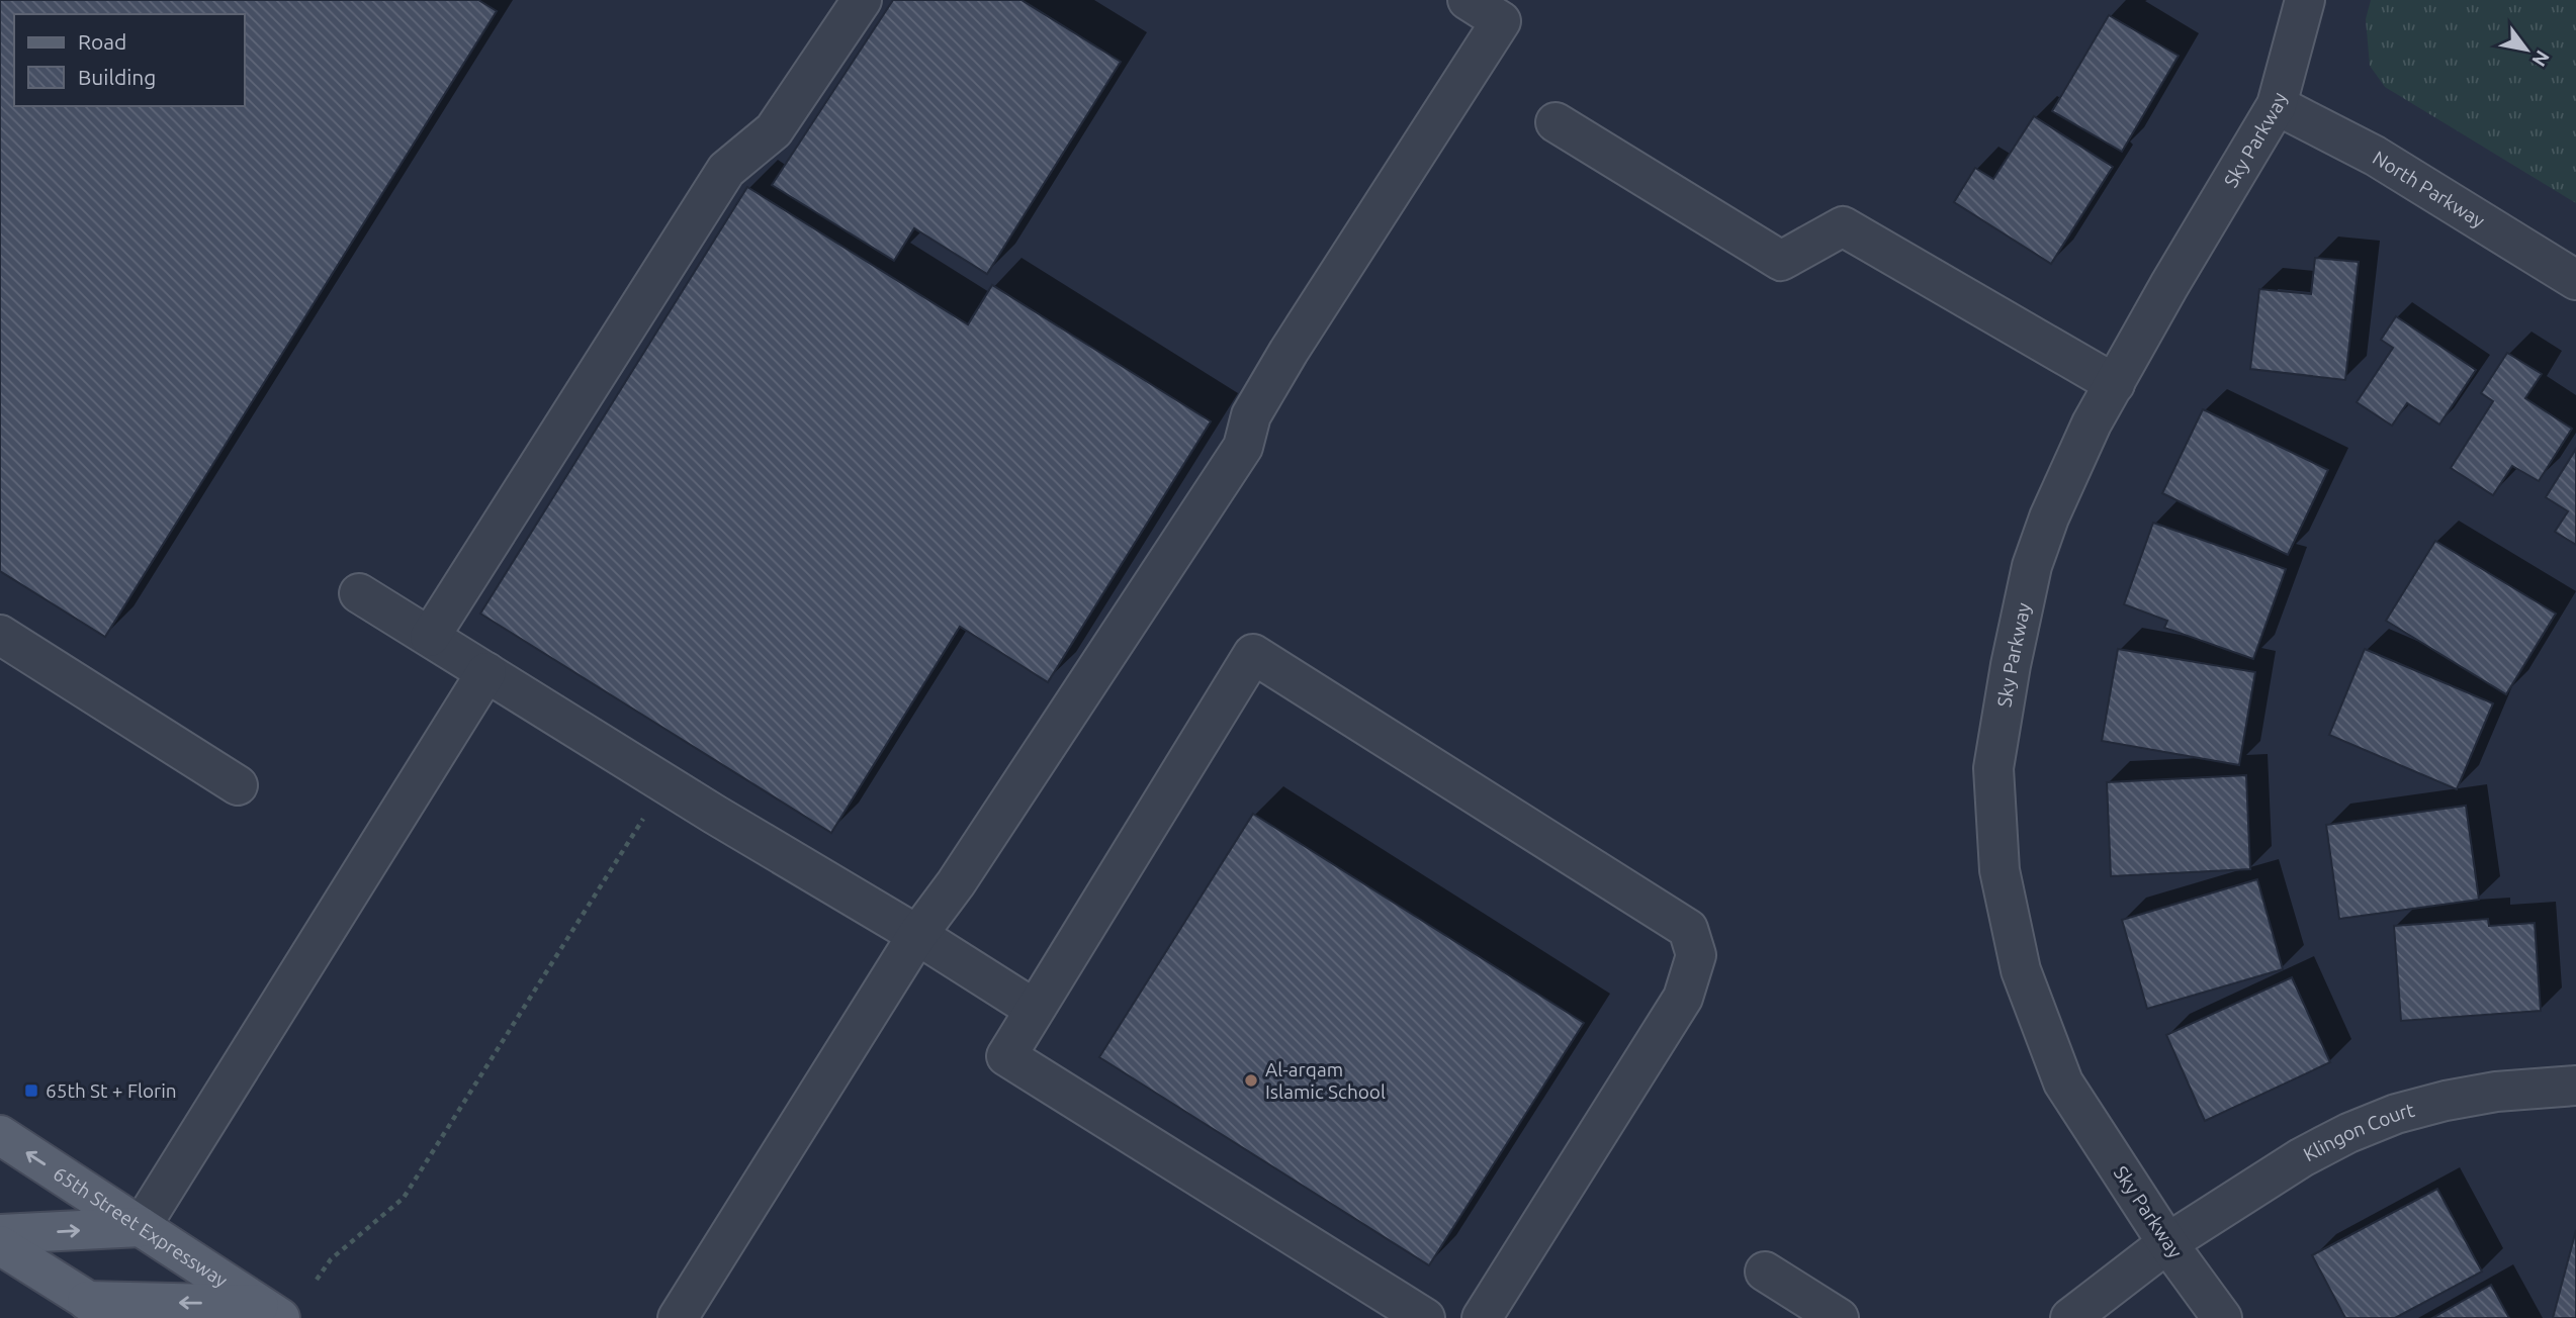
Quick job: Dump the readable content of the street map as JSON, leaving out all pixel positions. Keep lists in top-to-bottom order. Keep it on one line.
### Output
{"streets":{"main road":["65th Street Expressway"],"street":["Sky Parkway","North Parkway","Klingon Court"]},"crossings":[["Sky Parkway","North Parkway"],["Sky Parkway","Klingon Court"]],"places":{"other":["Al-arqam Islamic School"],"transit":["65th St + Florin"]},"legend":["Road","Building"],"north":"bottom right"}
